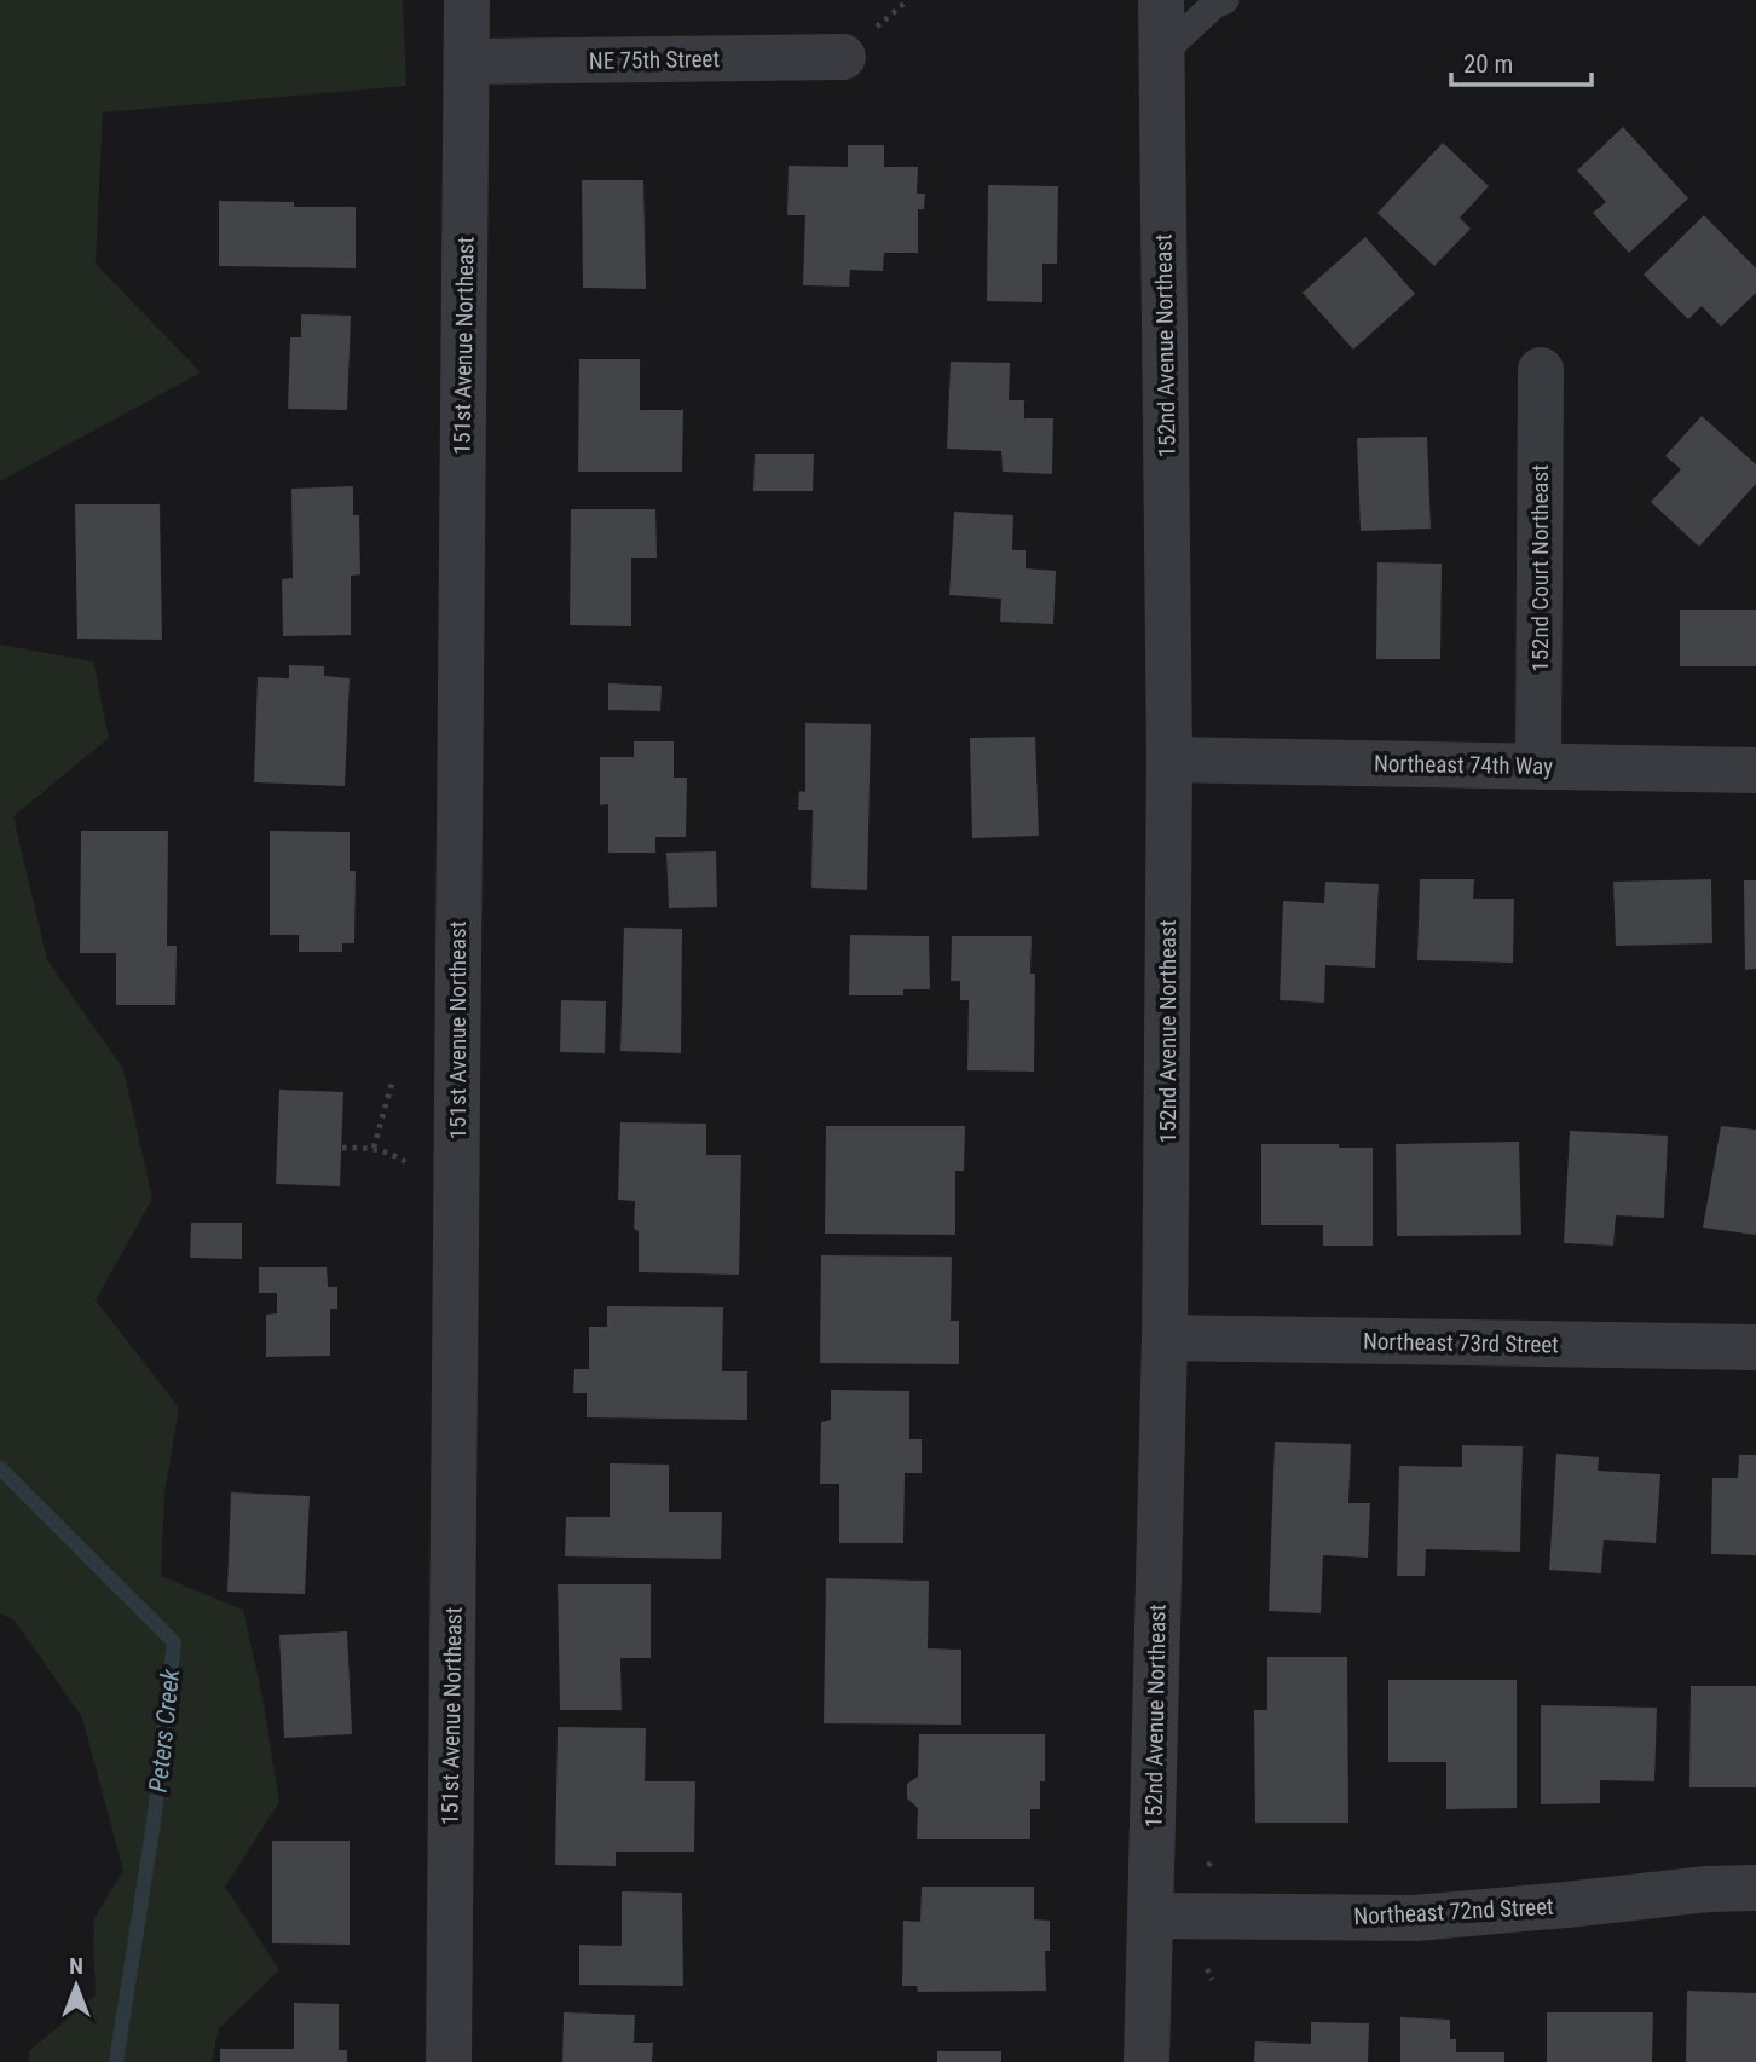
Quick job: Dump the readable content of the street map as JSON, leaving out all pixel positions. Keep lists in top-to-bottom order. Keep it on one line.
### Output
{"streets":{"street":["NE 75th Street","151st Avenue Northeast","152nd Avenue Northeast","152nd Court Northeast","Northeast 74th Way","Northeast 73rd Street","Northeast 72nd Street"]},"crossings":[["NE 75th Street","151st Avenue Northeast"],["152nd Avenue Northeast","Northeast 74th Way"],["152nd Avenue Northeast","Northeast 73rd Street"],["152nd Avenue Northeast","Northeast 72nd Street"],["152nd Court Northeast","Northeast 74th Way"]],"water":["Peters Creek"],"scale_bar":"20 m","north":"top"}
